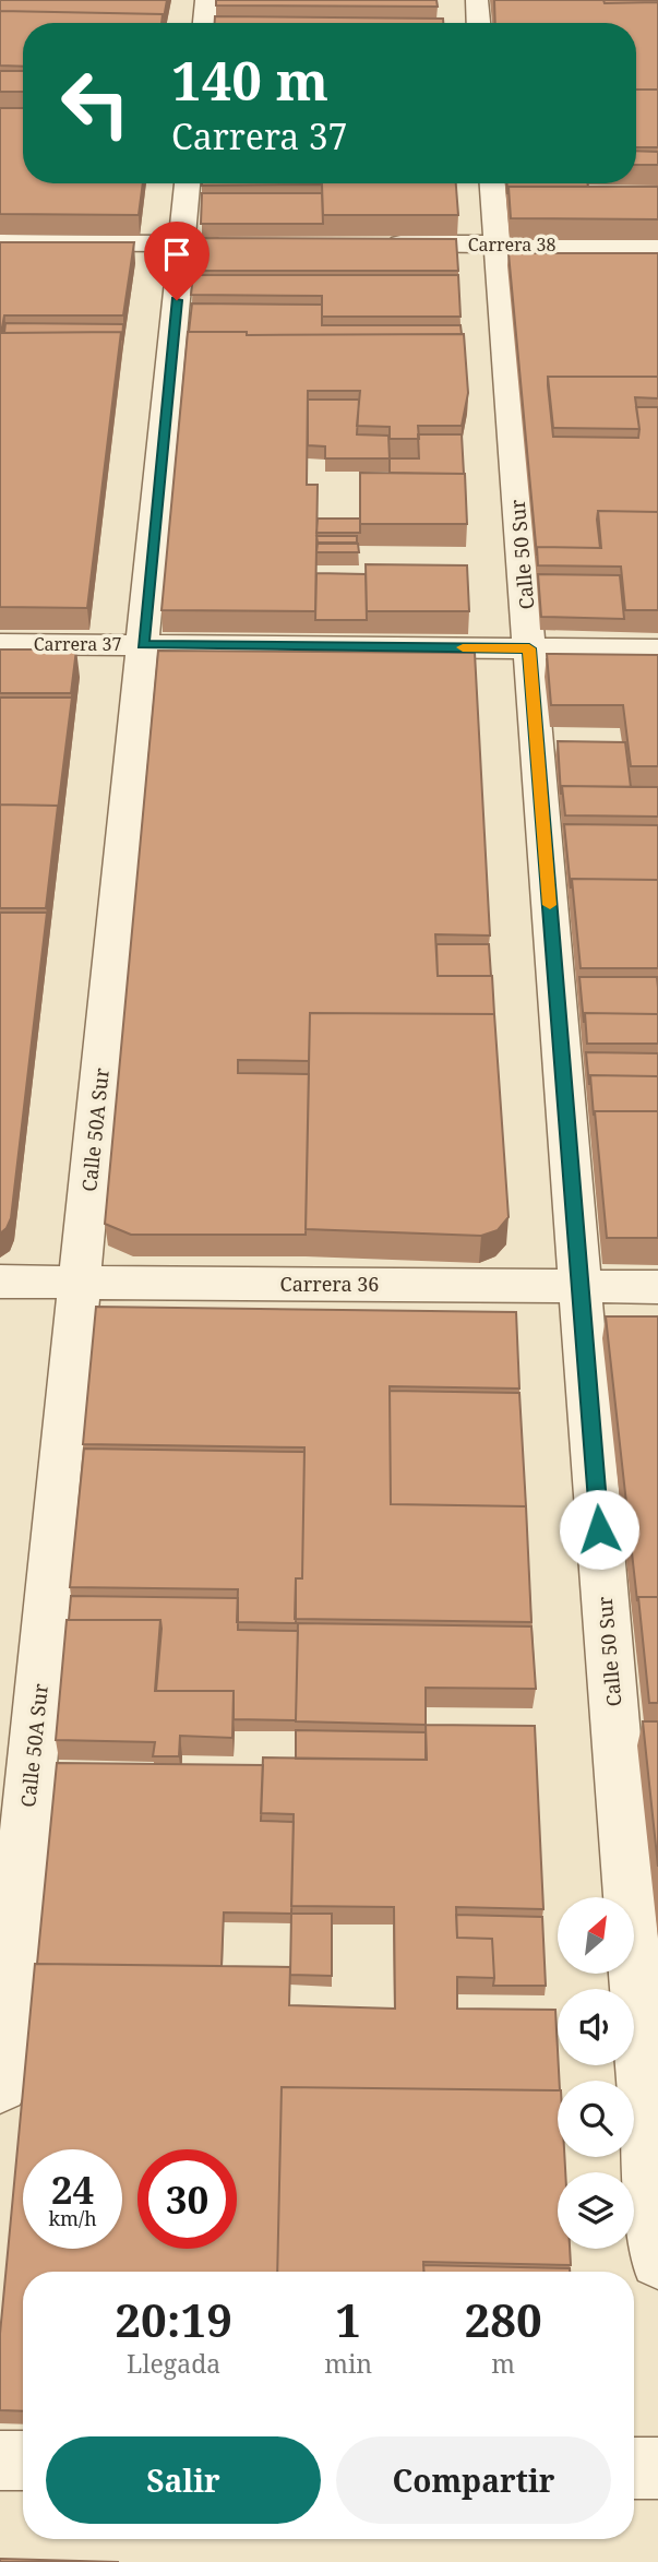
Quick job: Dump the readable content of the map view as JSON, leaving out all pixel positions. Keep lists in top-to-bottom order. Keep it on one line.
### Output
{"streets":{"street":["Carrera 38","Calle 50 Sur","Carrera 37","Calle 50A Sur","Carrera 36"]},"crossings":[["Carrera 38","Calle 50 Sur"],["Calle 50 Sur","Carrera 37"],["Calle 50 Sur","Carrera 36"],["Carrera 37","Calle 50A Sur"],["Calle 50A Sur","Carrera 36"]],"north":"top right","page":{"turn":["140 m","Carrera 37"],"speed":"24 km/h","limit":"30","eta":["20:19","Llegada","1","min","280","m"],"buttons":["Salir","Compartir"]}}
